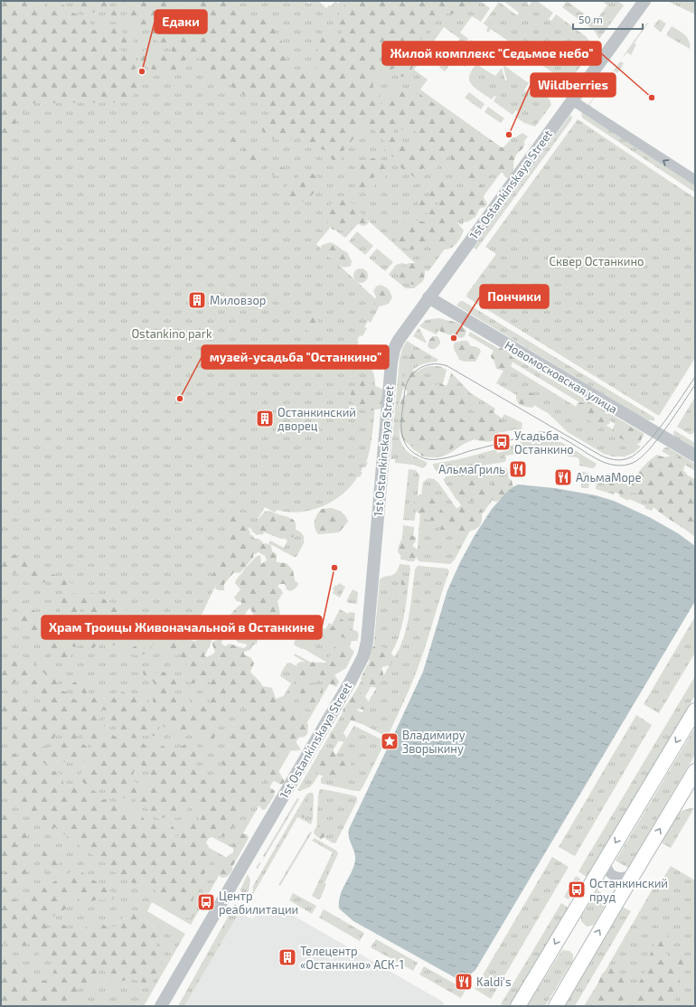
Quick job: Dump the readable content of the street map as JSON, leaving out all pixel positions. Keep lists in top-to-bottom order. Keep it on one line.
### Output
{"streets":{"street":["1st Ostankinskaya Street","Новомосковская улица"]},"crossings":[["1st Ostankinskaya Street","Новомосковская улица"]],"parks":["Сквер Останкино","Ostankino park"],"places":{"other":["Едаки","Жилой комплекс \"Седьмое небо\"","Wildberries","Пончики","музей-усадьба \"Останкино\"","Храм Троицы Живоначальной в Останкине"],"building":["Миловзор","Останкинский дворец","Телецентр «Останкино» АСК-1"],"bus stop":["Усадьба Останкино","Останкинский пруд","Центр реабилитации"],"restaurant":["АльмаГриль","АльмаМоре","Kaldi's"],"place":["Владимиру Зворыкину"]},"scale_bar":"50 m"}
